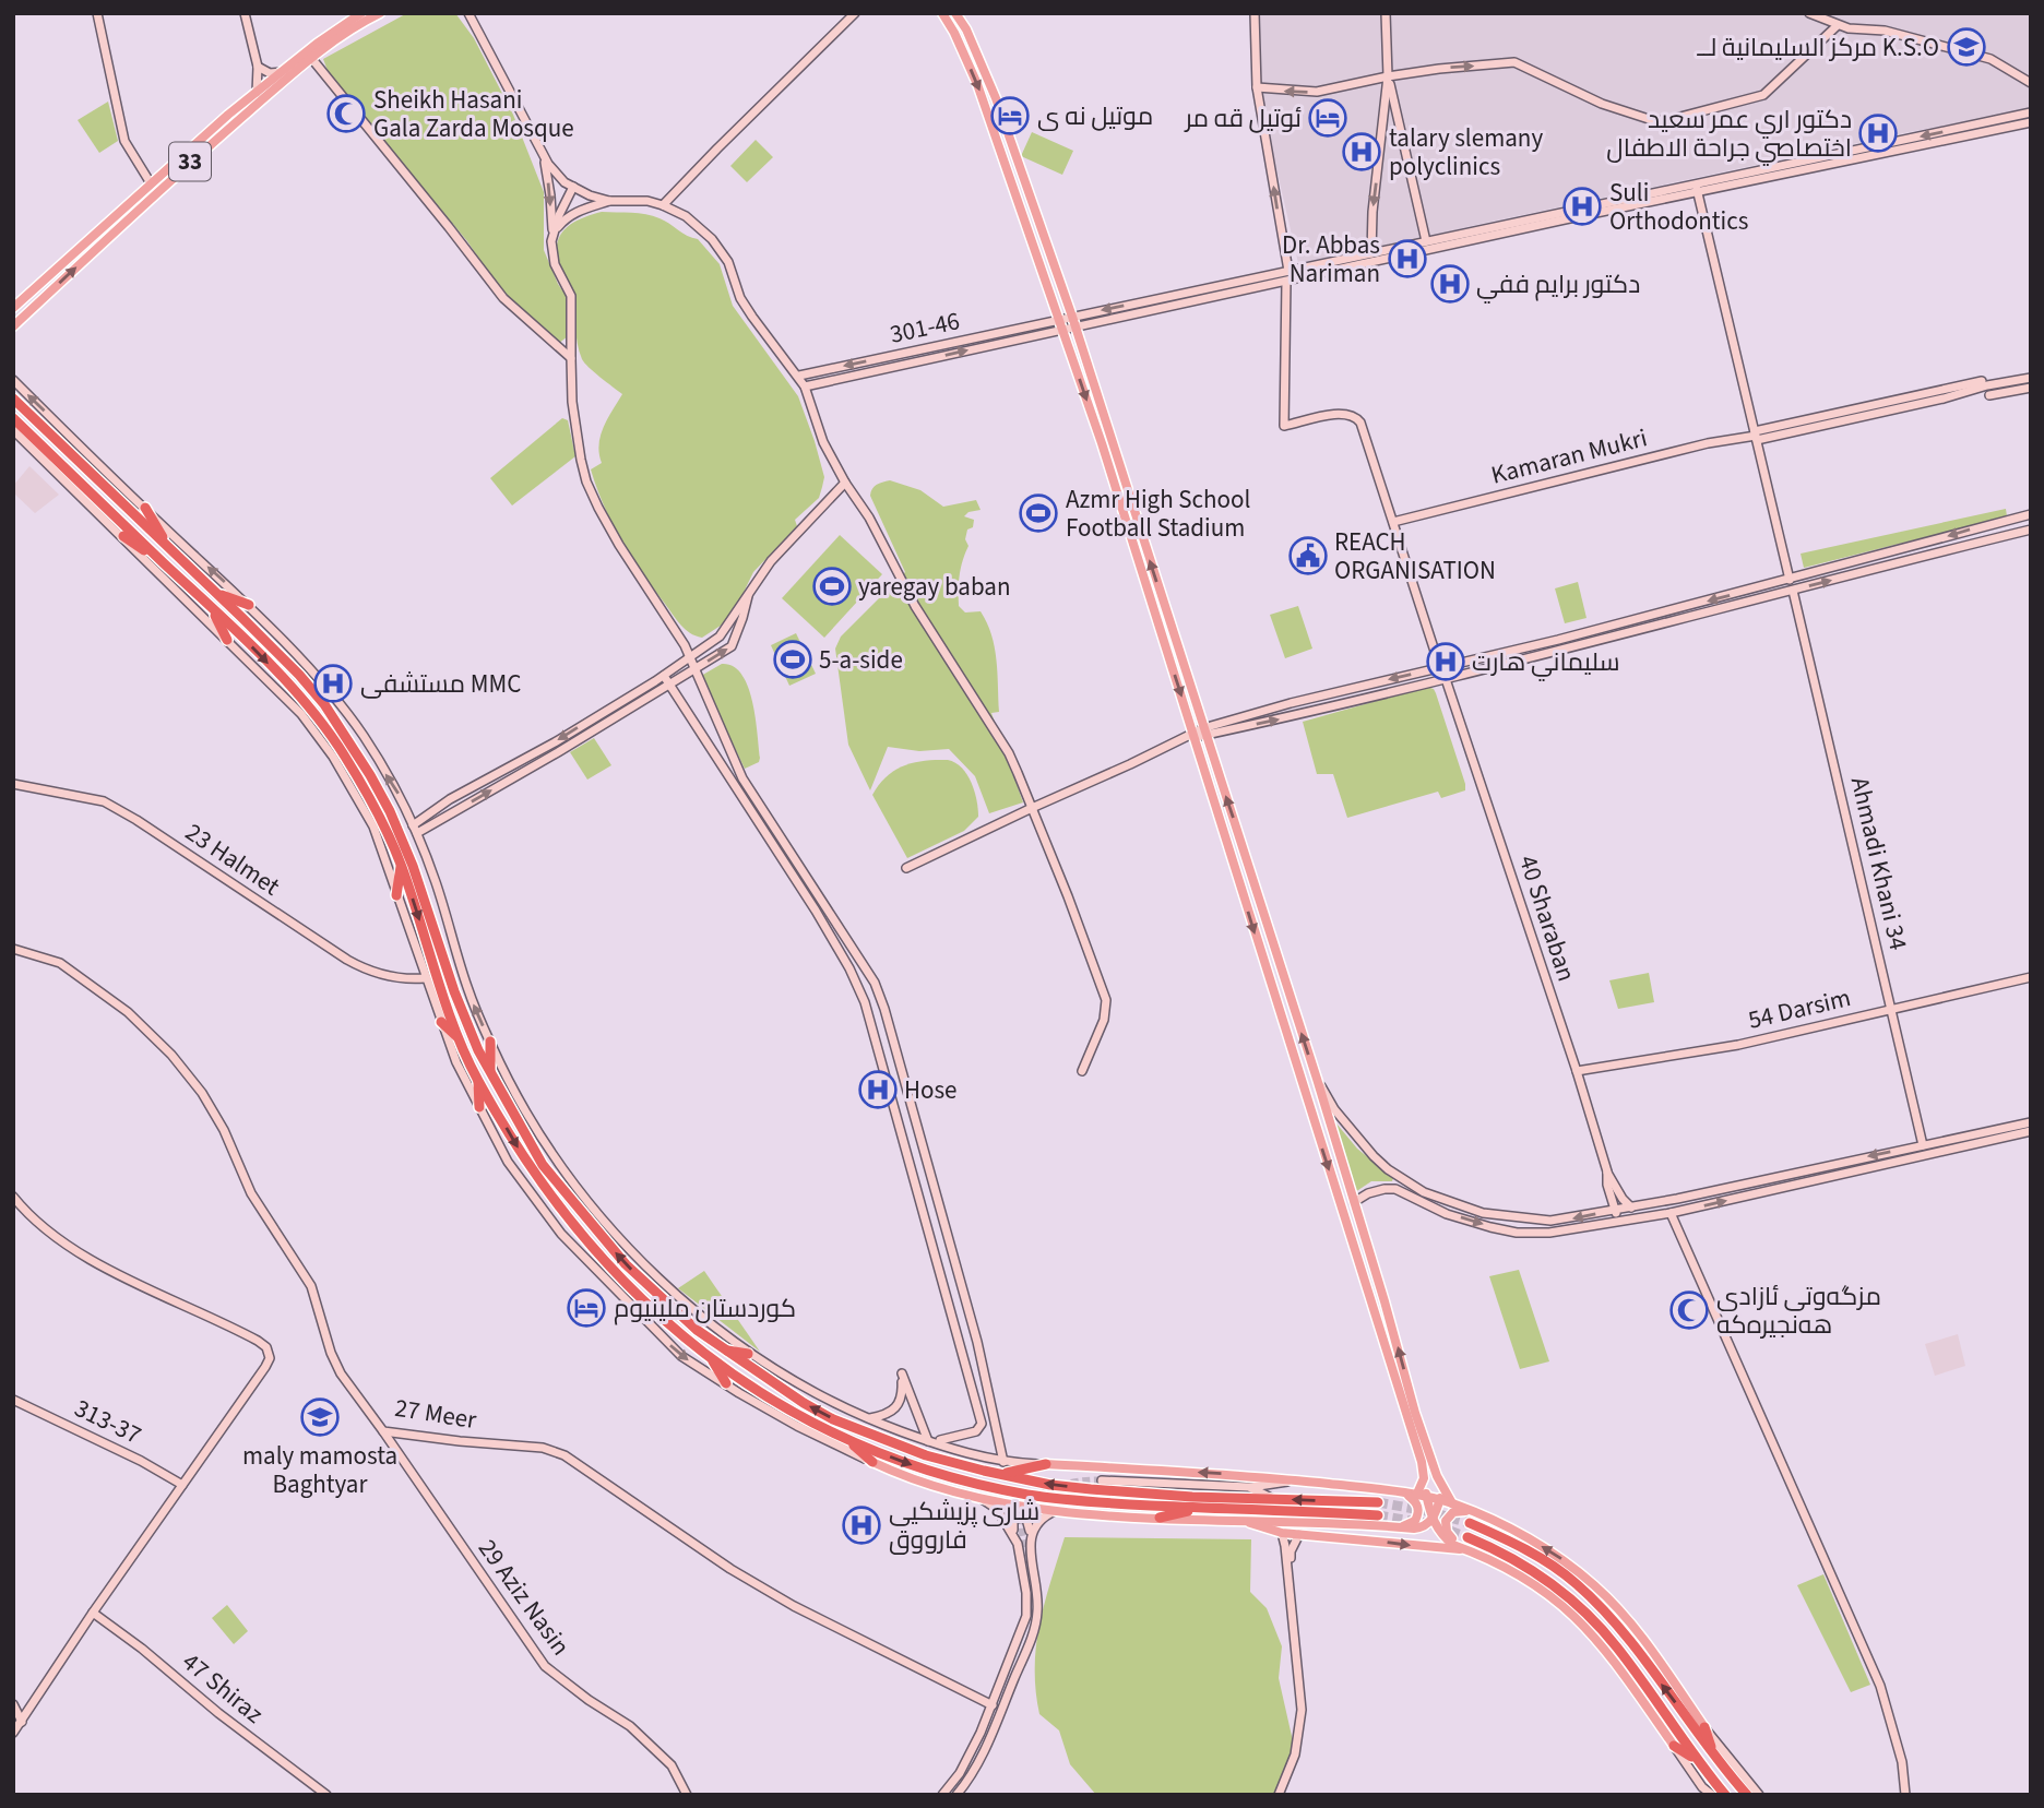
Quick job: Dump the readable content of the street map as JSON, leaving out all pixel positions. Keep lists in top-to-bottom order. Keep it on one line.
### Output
{"streets":{"main road":["33","301-46","Kamaran Mukri","23 Halmet","Ahmadi Khani 34","40 Sharaban","54 Darsim","27 Meer","313-37","29 Aziz Nasin","47 Shiraz"]},"crossings":[["Ahmadi Khani 34","54 Darsim"],["40 Sharaban","54 Darsim"],["27 Meer","29 Aziz Nasin"]],"places":{"school or university":["مرکز السلیمانیة لــ K.S.O","maly mamosta Baghtyar"],"mosque":["Sheikh Hasani Gala Zarda Mosque","مزگه‌وتی ئازادی هه‌نجیره‌که"],"hotel":["موتیل نه ی","ئوتيل قه مر","کوردستان ملینیوم"],"hospital":["دكتور اري عمر سعيد اختصاصي جراحة الاطفال","talary slemany polyclinics","Suli Orthodontics","Dr. Abbas Nariman","دكتور برايم ففي","سليماني هارت","مستشفى MMC","Hose","شاری پزیشکیی فارووق"],"sports":["Azmr High School Football Stadium","yaregay baban","5-a-side"],"public building":["REACH ORGANISATION"]}}
